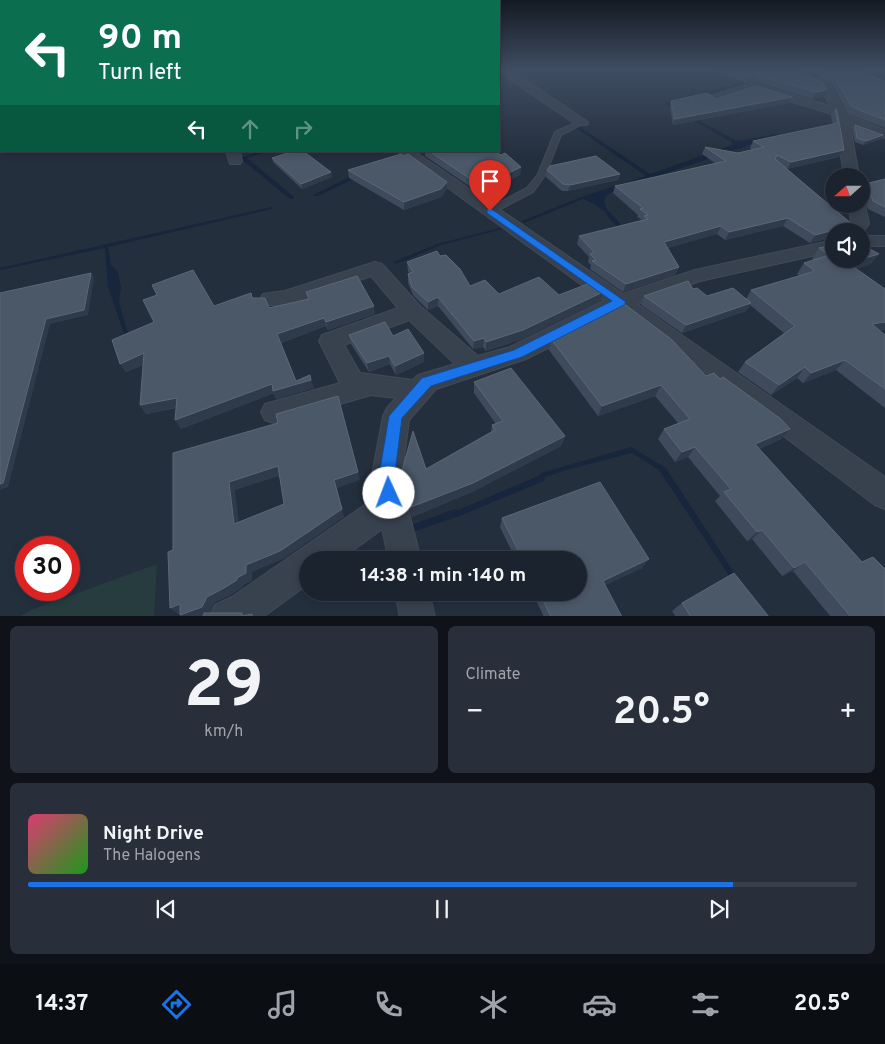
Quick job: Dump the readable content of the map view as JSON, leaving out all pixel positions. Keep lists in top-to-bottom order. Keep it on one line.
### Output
{"north":"left","page":{"turn":["90 m","Turn left"],"limit":"30","trip":"14:38 · 1 min · 140 m","tile":[["29","km/h"],"Climate"],"heat":["−","20.5°","+"],"song":["Night Drive","The Halogens"],"tabs":["14:37","20.5°"]}}
